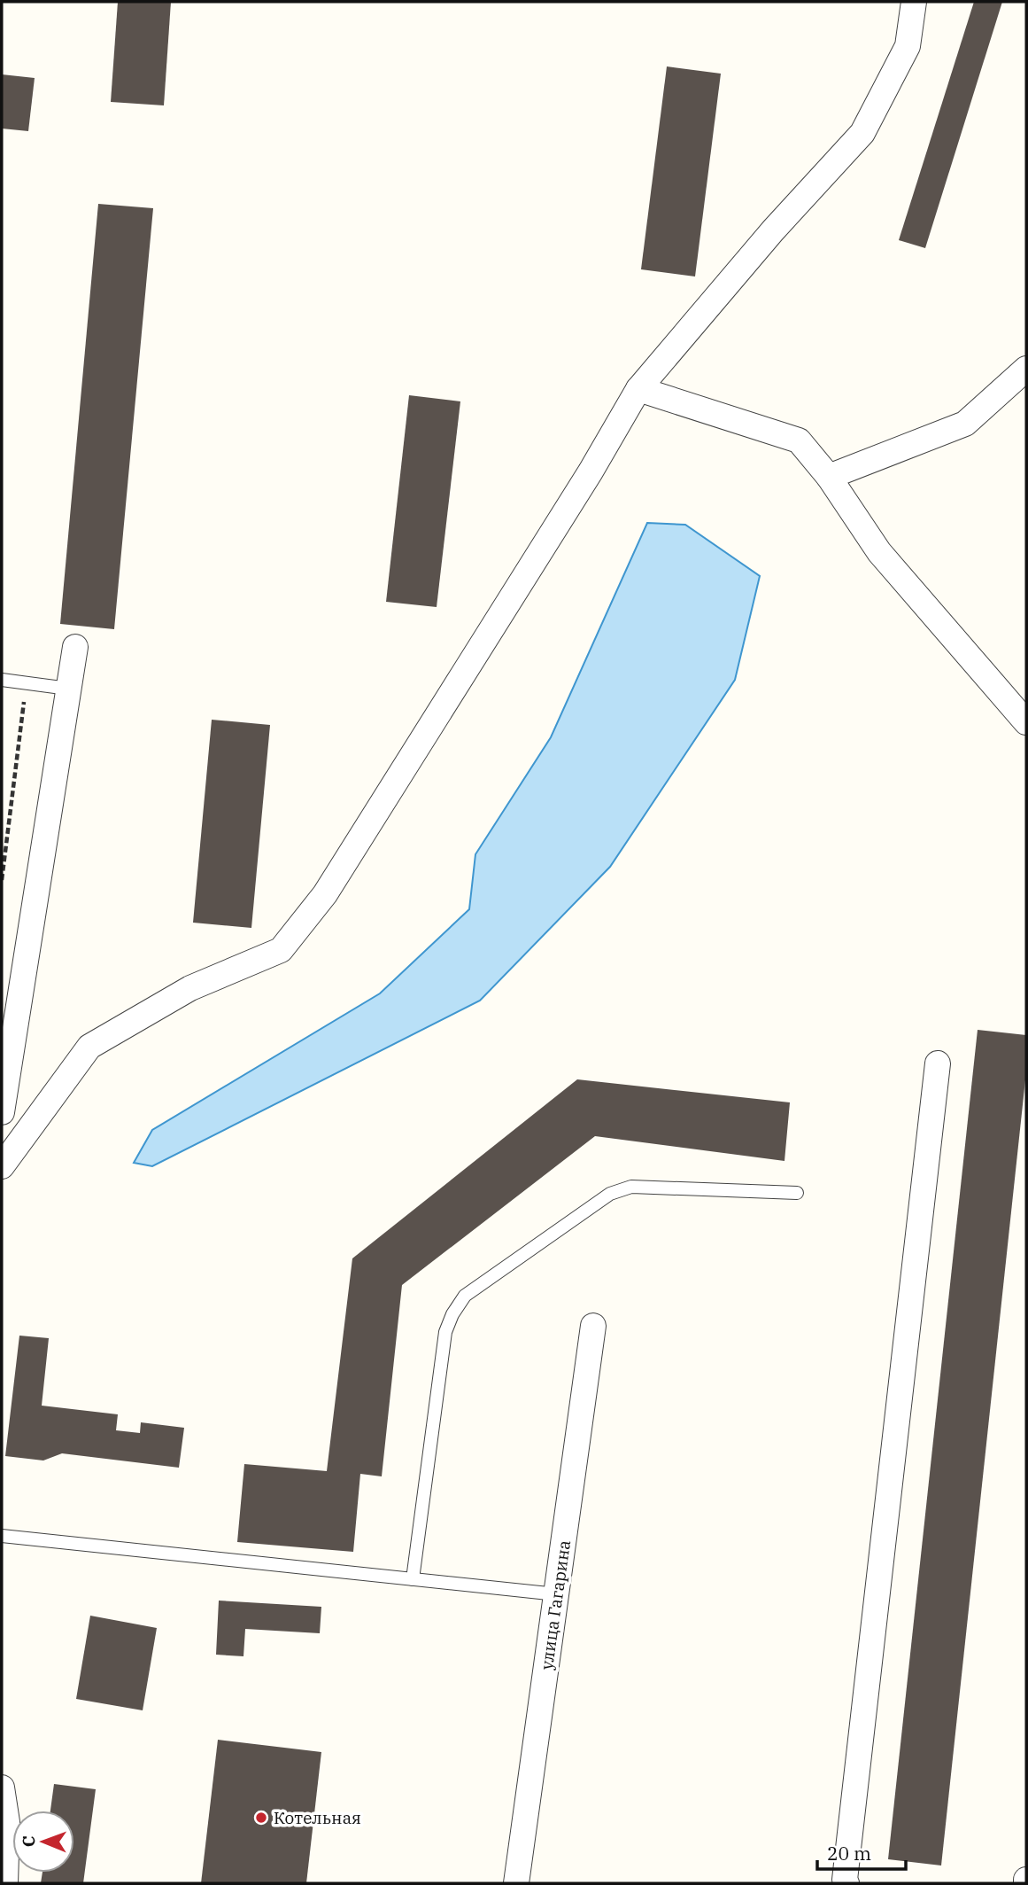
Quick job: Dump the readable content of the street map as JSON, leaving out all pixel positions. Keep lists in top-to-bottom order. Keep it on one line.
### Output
{"streets":{"street":["улица Гагарина"]},"places":["Котельная"],"scale_bar":"20 m","north":"left"}
